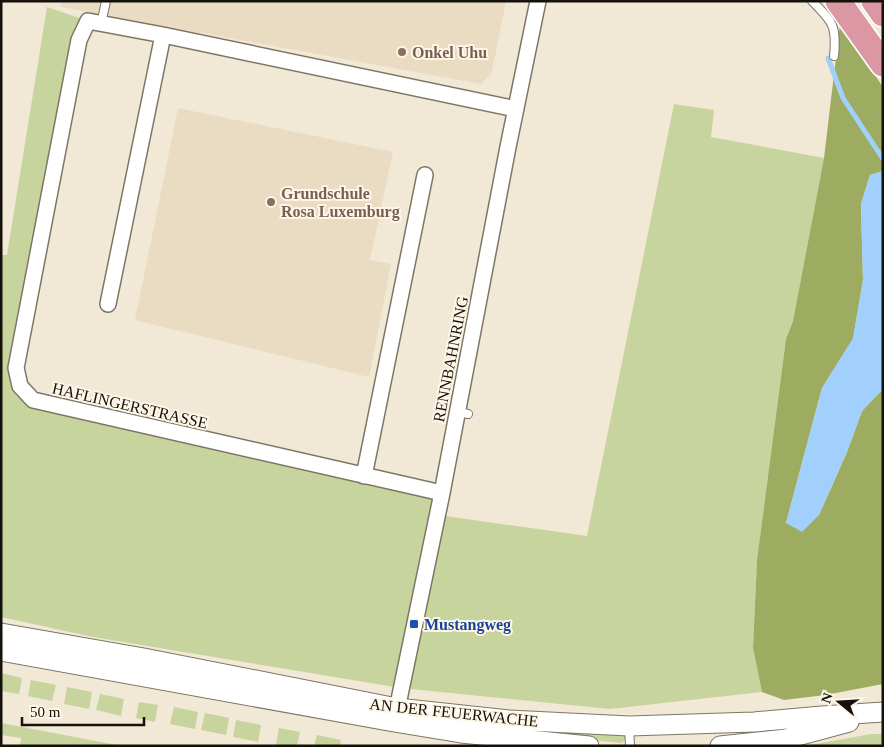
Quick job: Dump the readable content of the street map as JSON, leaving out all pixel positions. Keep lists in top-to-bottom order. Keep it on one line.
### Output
{"streets":{"street":["RENNBAHNRING","HAFLINGERSTRASSE","AN DER FEUERWACHE"]},"crossings":[["RENNBAHNRING","HAFLINGERSTRASSE"],["RENNBAHNRING","AN DER FEUERWACHE"]],"places":{"other":["Onkel Uhu","Grundschule Rosa Luxemburg"],"transit":["Mustangweg"]},"scale_bar":"50 m","north":"left"}
